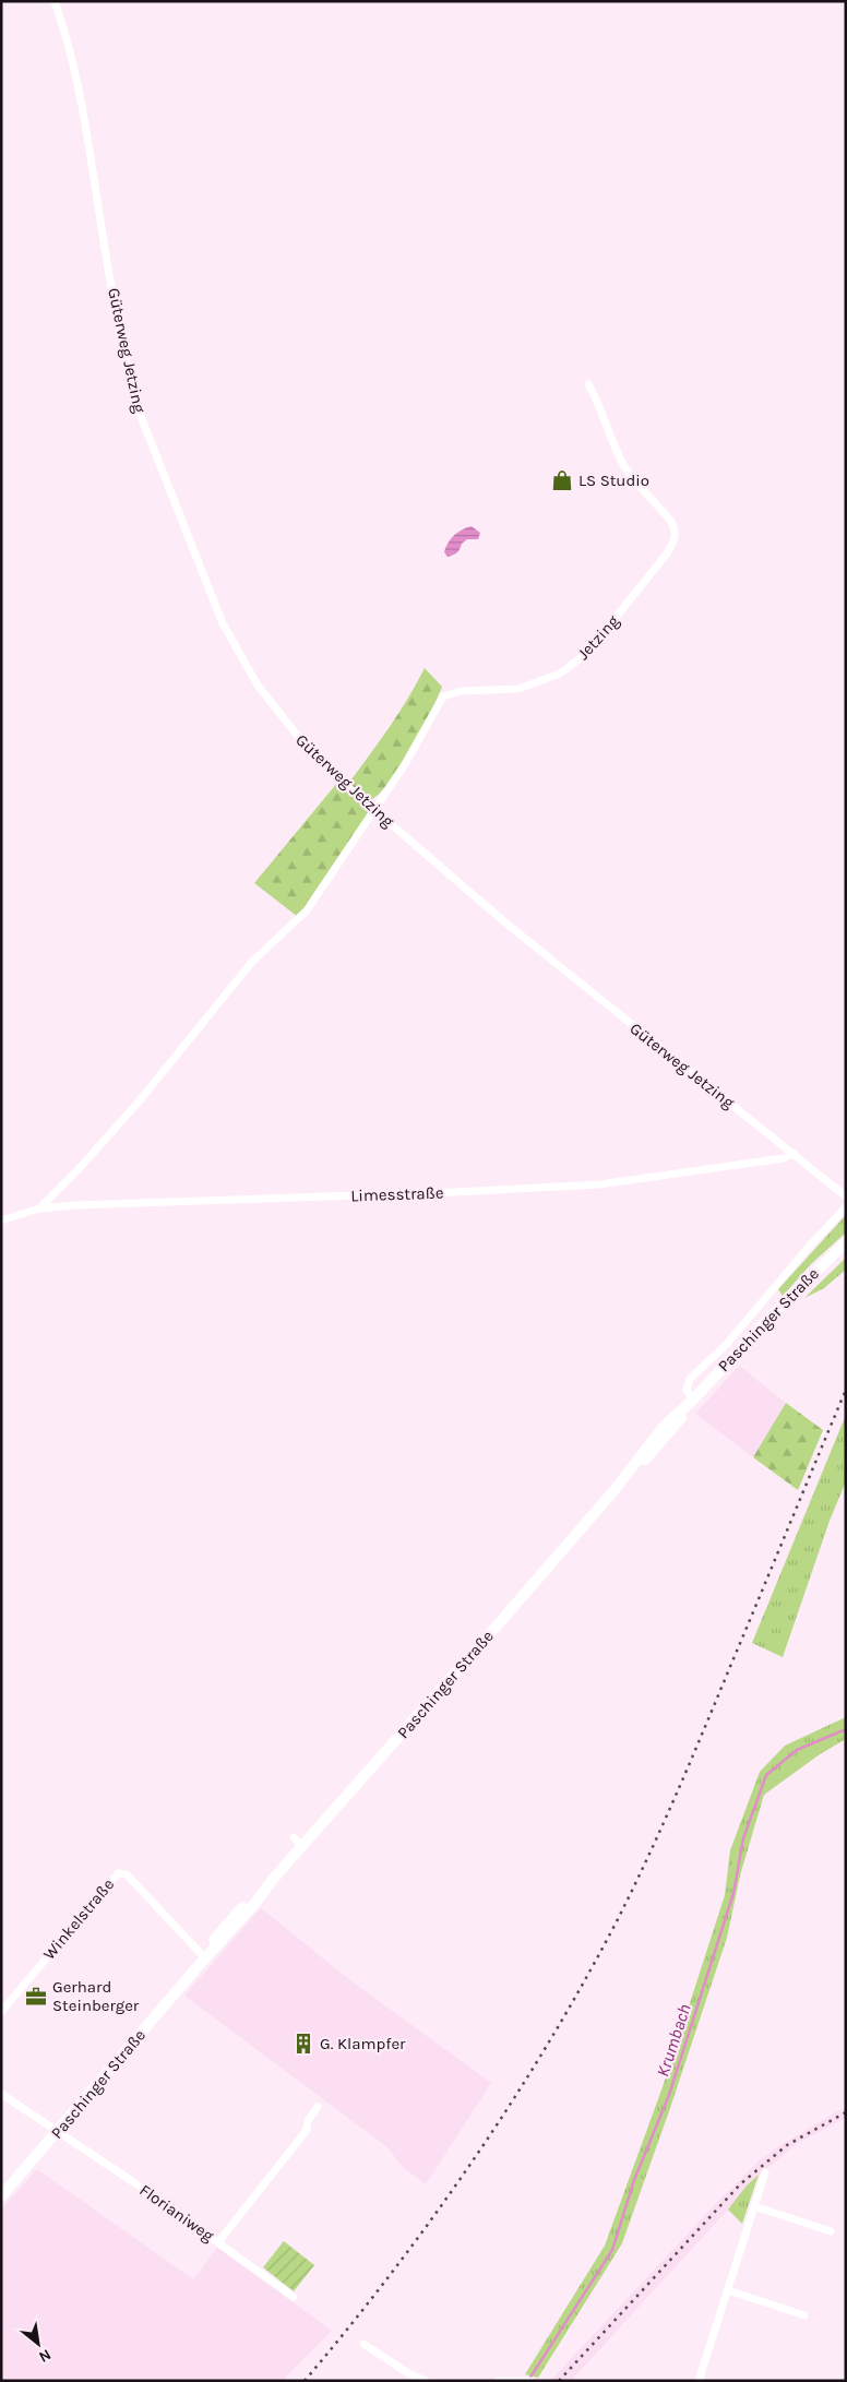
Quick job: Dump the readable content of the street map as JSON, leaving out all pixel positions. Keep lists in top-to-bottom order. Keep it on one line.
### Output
{"streets":{"street":["Güterweg Jetzing","Jetzing","Limesstraße","Paschinger Straße","Winkelstraße","Florianiweg"]},"crossings":[["Güterweg Jetzing","Jetzing"],["Güterweg Jetzing","Limesstraße"],["Paschinger Straße","Winkelstraße"],["Paschinger Straße","Florianiweg"]],"water":["Krumbach"],"places":{"shop":["LS Studio"],"office":["Gerhard Steinberger"],"building":["G. Klampfer"]},"north":"bottom right"}
